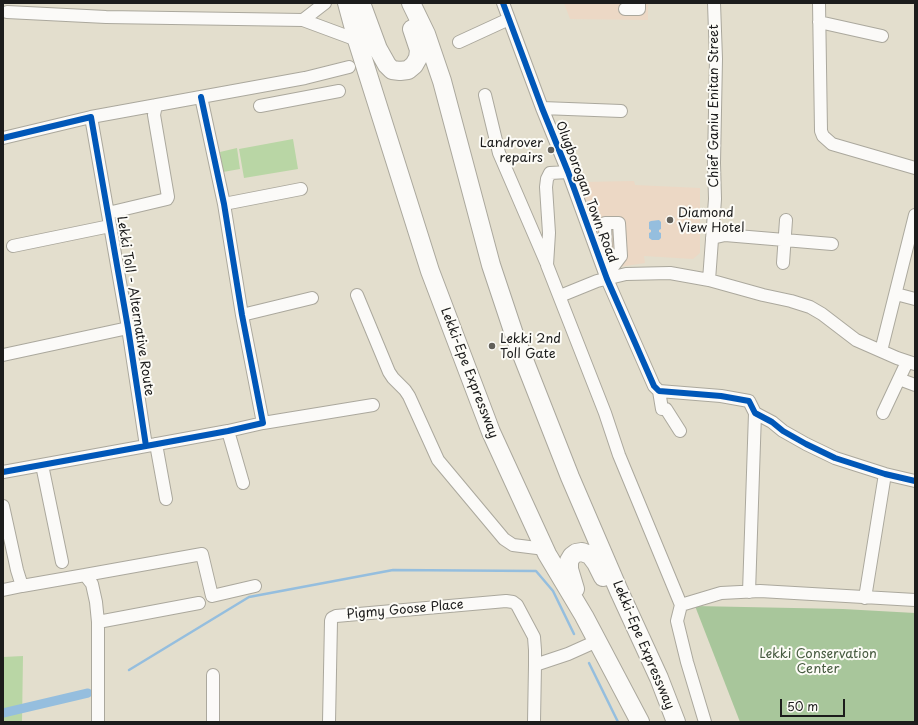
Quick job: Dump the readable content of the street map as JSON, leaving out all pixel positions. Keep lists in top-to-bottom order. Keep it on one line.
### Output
{"streets":{"highway":["Lekki-Epe Expressway"],"street":["Chief Ganiu Enitan Street","Olugborogan Town Road","Lekki Toll - Alternative Route","Pigmy Goose Place"]},"parks":["Lekki Conservation Center"],"places":["Landrover repairs","Diamond View Hotel","Lekki 2nd Toll Gate"],"scale_bar":"50 m"}
